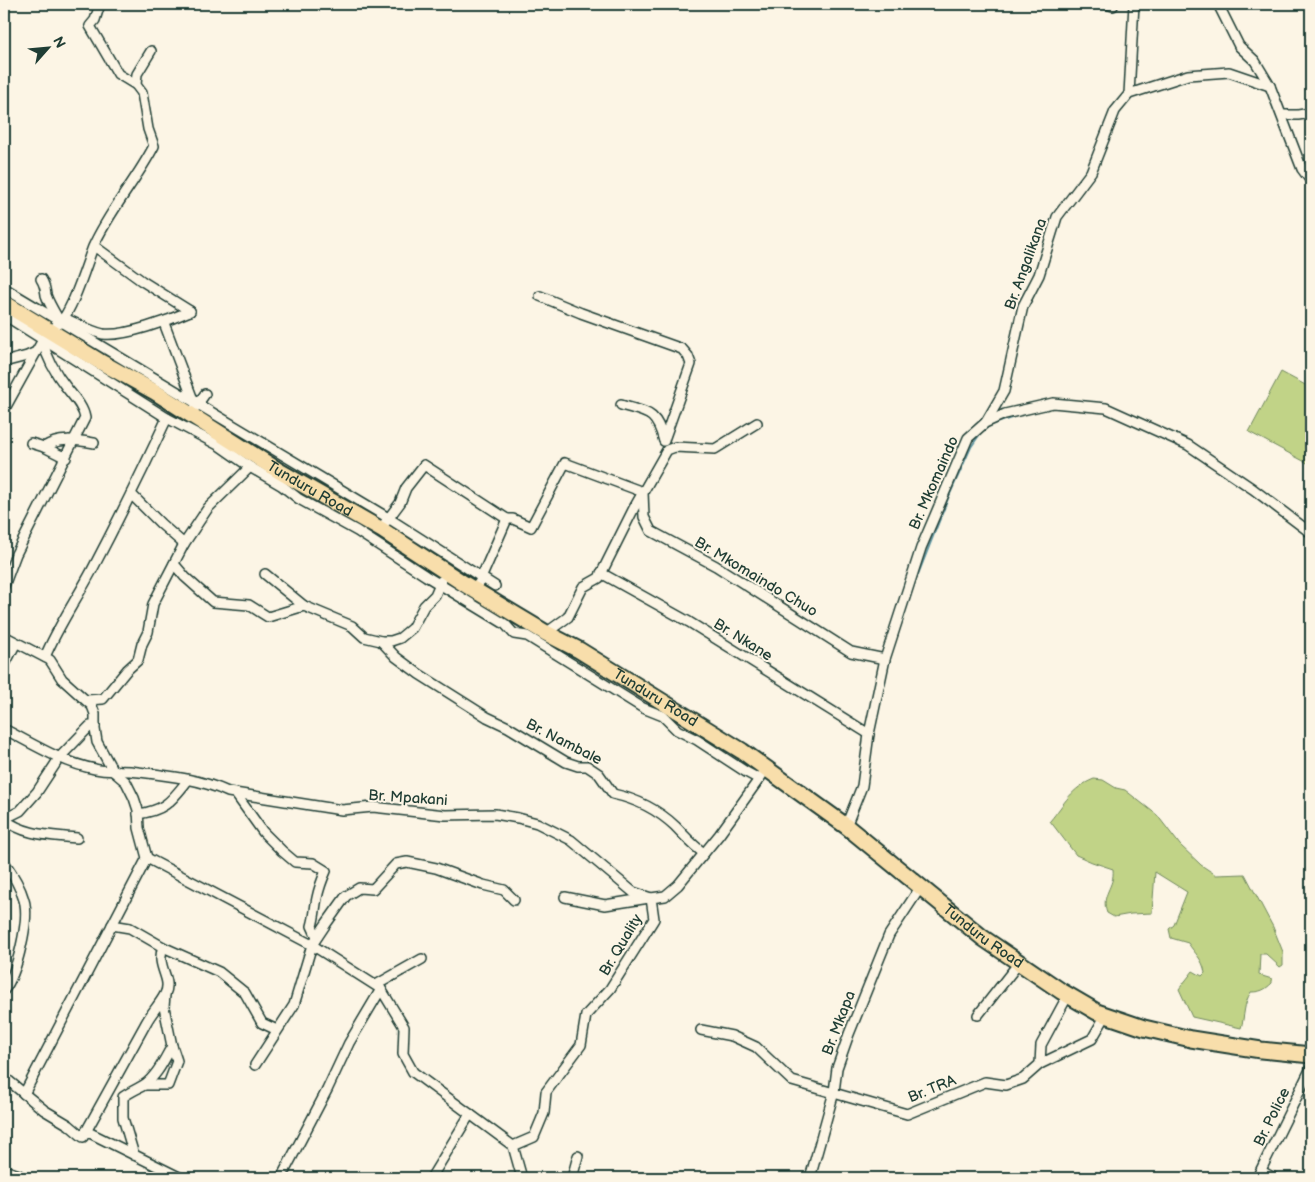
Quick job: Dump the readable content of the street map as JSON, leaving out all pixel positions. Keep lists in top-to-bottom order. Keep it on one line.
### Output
{"streets":{"highway":["Tunduru Road"],"street":["Br. Angalikana","Br. Mkomaindo","Br. Mkomaindo Chuo","Br. Nkane","Br. Nambale","Br. Mpakani","Br. Quality","Br. Mkapa","Br. TRA","Br. Police"]},"crossings":[["Br. Angalikana","Br. Mkomaindo"],["Br. Mkomaindo","Tunduru Road"],["Br. Mkomaindo","Br. Mkomaindo Chuo"],["Br. Mkomaindo","Br. Nkane"],["Tunduru Road","Br. Quality"],["Tunduru Road","Br. Mkapa"],["Tunduru Road","Br. TRA"],["Br. Nambale","Br. Quality"],["Br. Mpakani","Br. Quality"],["Br. Mkapa","Br. TRA"]],"north":"top right"}
